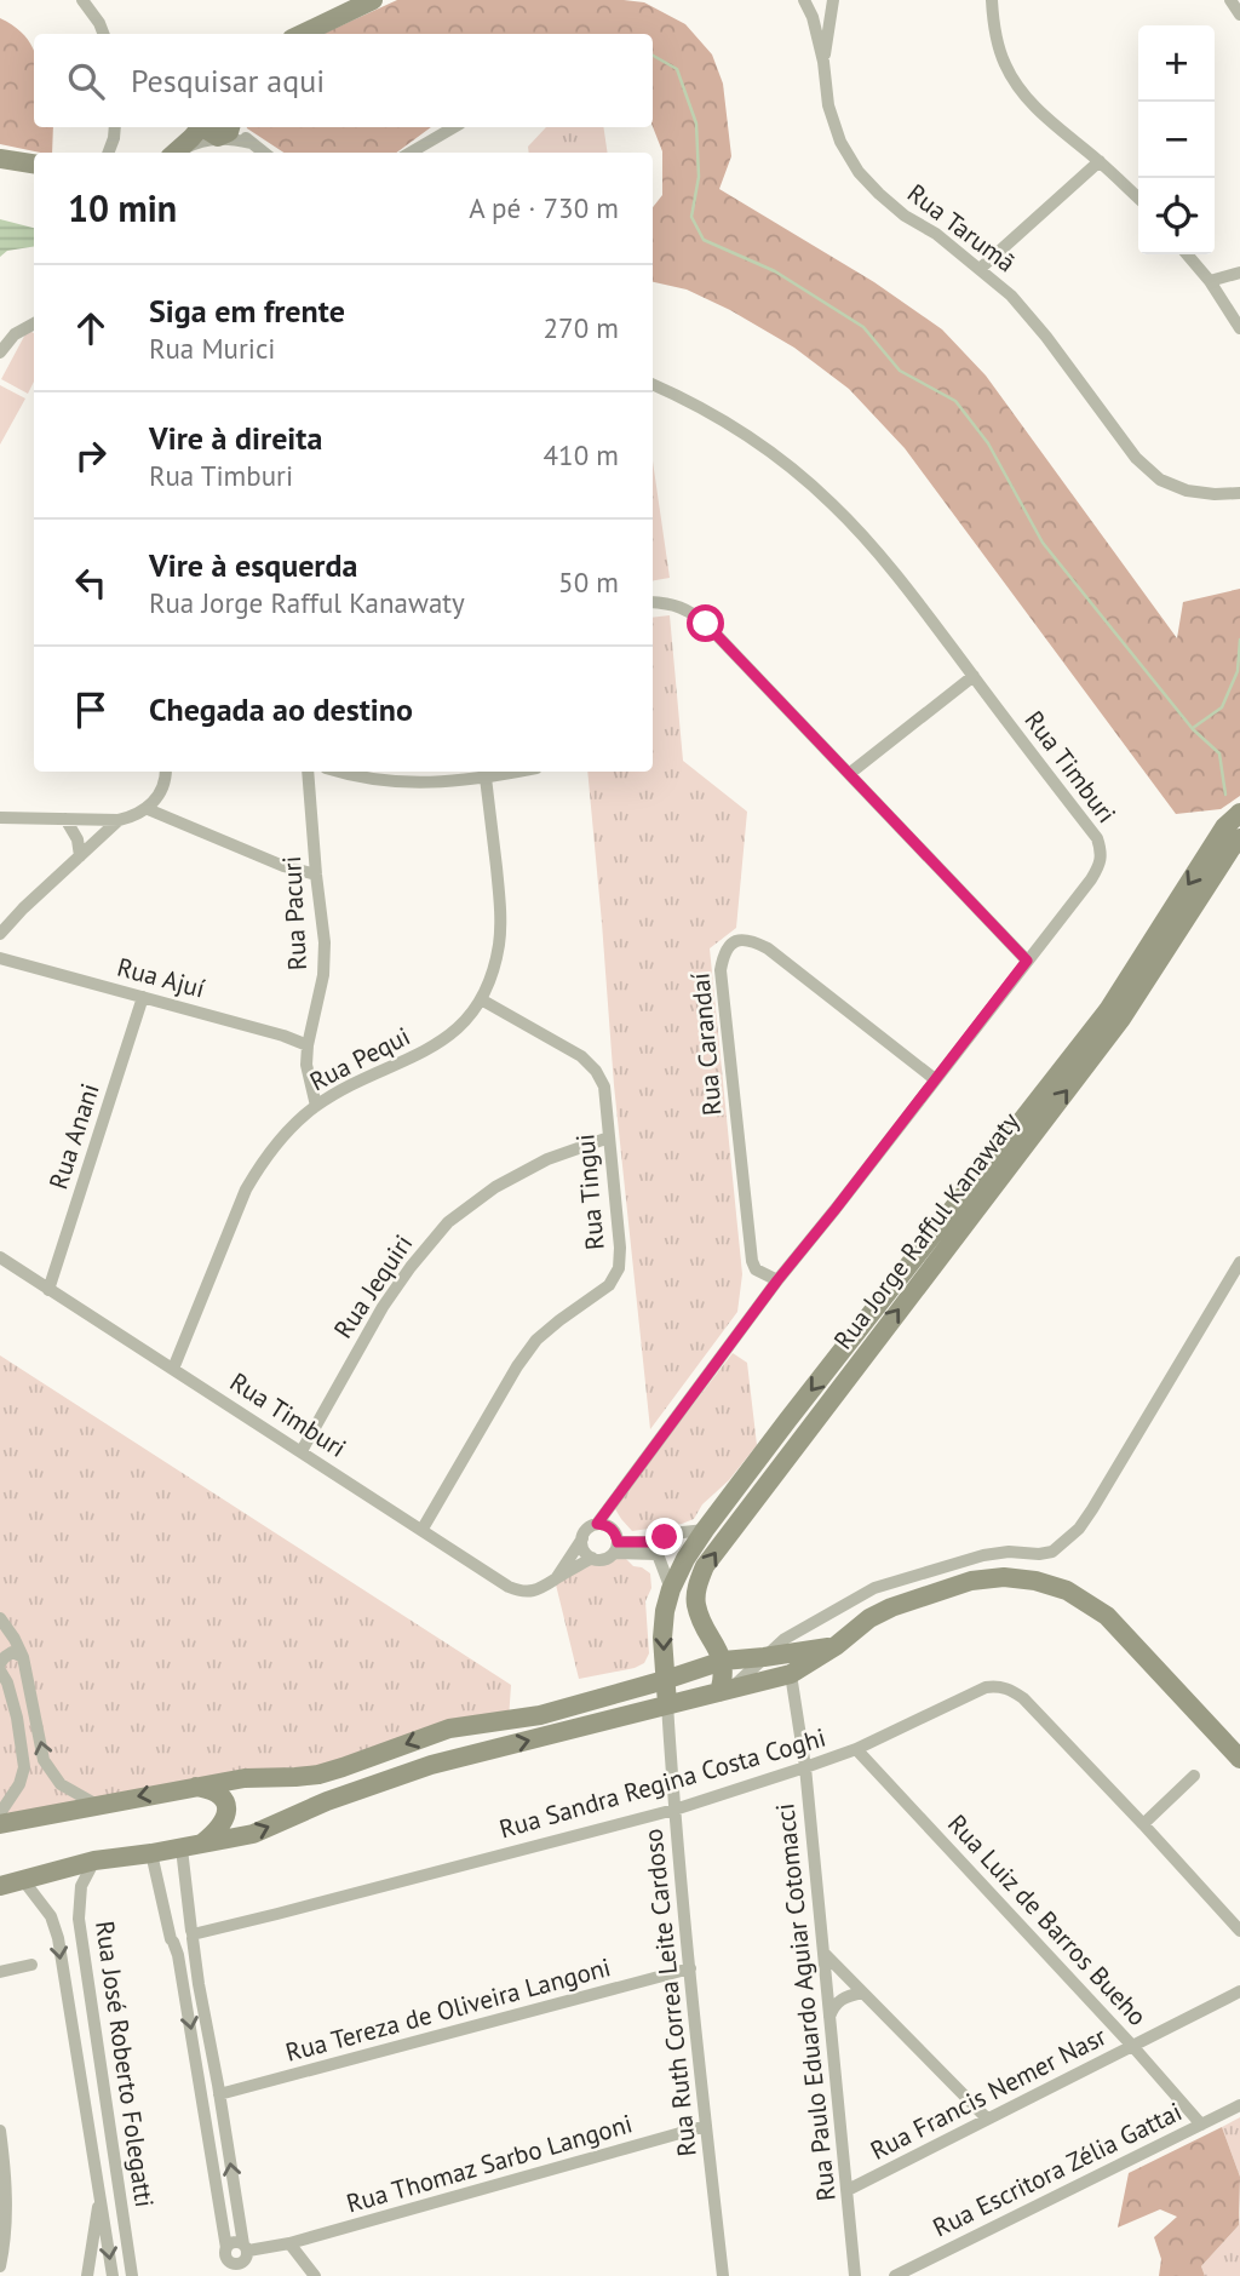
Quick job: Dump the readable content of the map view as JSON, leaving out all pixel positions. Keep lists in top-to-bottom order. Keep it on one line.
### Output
{"streets":{"main road":["Rua Jorge Rafful Kanawaty"],"street":["Rua Tarumã","Rua Timburi","Rua Pacuri","Rua Ajuí","Rua Carandaí","Rua Pequi","Rua Anani","Rua Tingui","Rua Jequiri","Rua Sandra Regina Costa Coghi","Rua Luiz de Barros Bueho","Rua Ruth Correa Leite Cardoso","Rua Paulo Eduardo Aguiar Cotomacci","Rua Tereza de Oliveira Langoni","Rua José Roberto Folegatti","Rua Francis Nemer Nasr","Rua Thomaz Sarbo Langoni","Rua Escritora Zélia Gattai"]},"crossings":[["Rua Timburi","Rua Carandaí"],["Rua Timburi","Rua Pequi"],["Rua Timburi","Rua Anani"],["Rua Timburi","Rua Tingui"],["Rua Timburi","Rua Jequiri"],["Rua Pacuri","Rua Ajuí"],["Rua Pacuri","Rua Pequi"],["Rua Ajuí","Rua Anani"],["Rua Pequi","Rua Tingui"],["Rua Tingui","Rua Jequiri"],["Rua Jorge Rafful Kanawaty","Rua Ruth Correa Leite Cardoso"],["Rua Sandra Regina Costa Coghi","Rua Luiz de Barros Bueho"],["Rua Sandra Regina Costa Coghi","Rua Ruth Correa Leite Cardoso"],["Rua Sandra Regina Costa Coghi","Rua Paulo Eduardo Aguiar Cotomacci"],["Rua Luiz de Barros Bueho","Rua Francis Nemer Nasr"],["Rua Luiz de Barros Bueho","Rua Escritora Zélia Gattai"],["Rua Ruth Correa Leite Cardoso","Rua Tereza de Oliveira Langoni"],["Rua Ruth Correa Leite Cardoso","Rua Thomaz Sarbo Langoni"],["Rua Paulo Eduardo Aguiar Cotomacci","Rua Francis Nemer Nasr"]],"page":{"map_buttons":["+","−"],"search":"Pesquisar aqui","heading":["10 min","A pé · 730 m"],"list":[["Siga em frente","Rua Murici","270 m"],["Vire à direita","Rua Timburi","410 m"],["Vire à esquerda","Rua Jorge Rafful Kanawaty","50 m"],"Chegada ao destino"]}}
